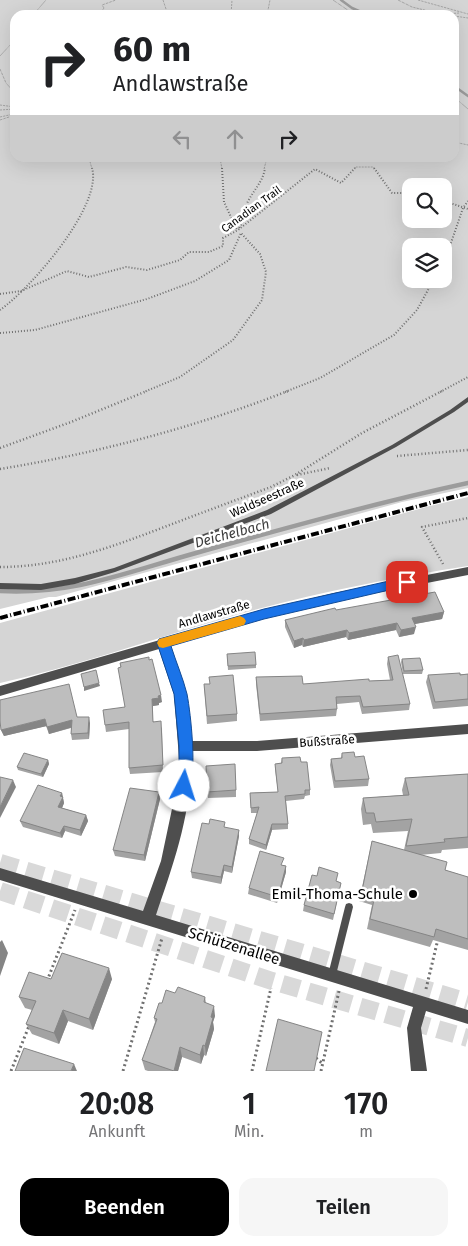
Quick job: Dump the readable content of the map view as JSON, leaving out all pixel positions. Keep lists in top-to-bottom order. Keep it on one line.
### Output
{"streets":{"street":["Andlawstraße","Bußstraße","Schützenallee"],"lane":["Waldseestraße"],"path":["Canadian Trail"]},"water":["Deichelbach"],"places":["Emil-Thoma-Schule"],"page":{"turn":["60 m","Andlawstraße"],"eta":["20:08","Ankunft","1","Min.","170","m"],"buttons":["Beenden","Teilen"]}}
